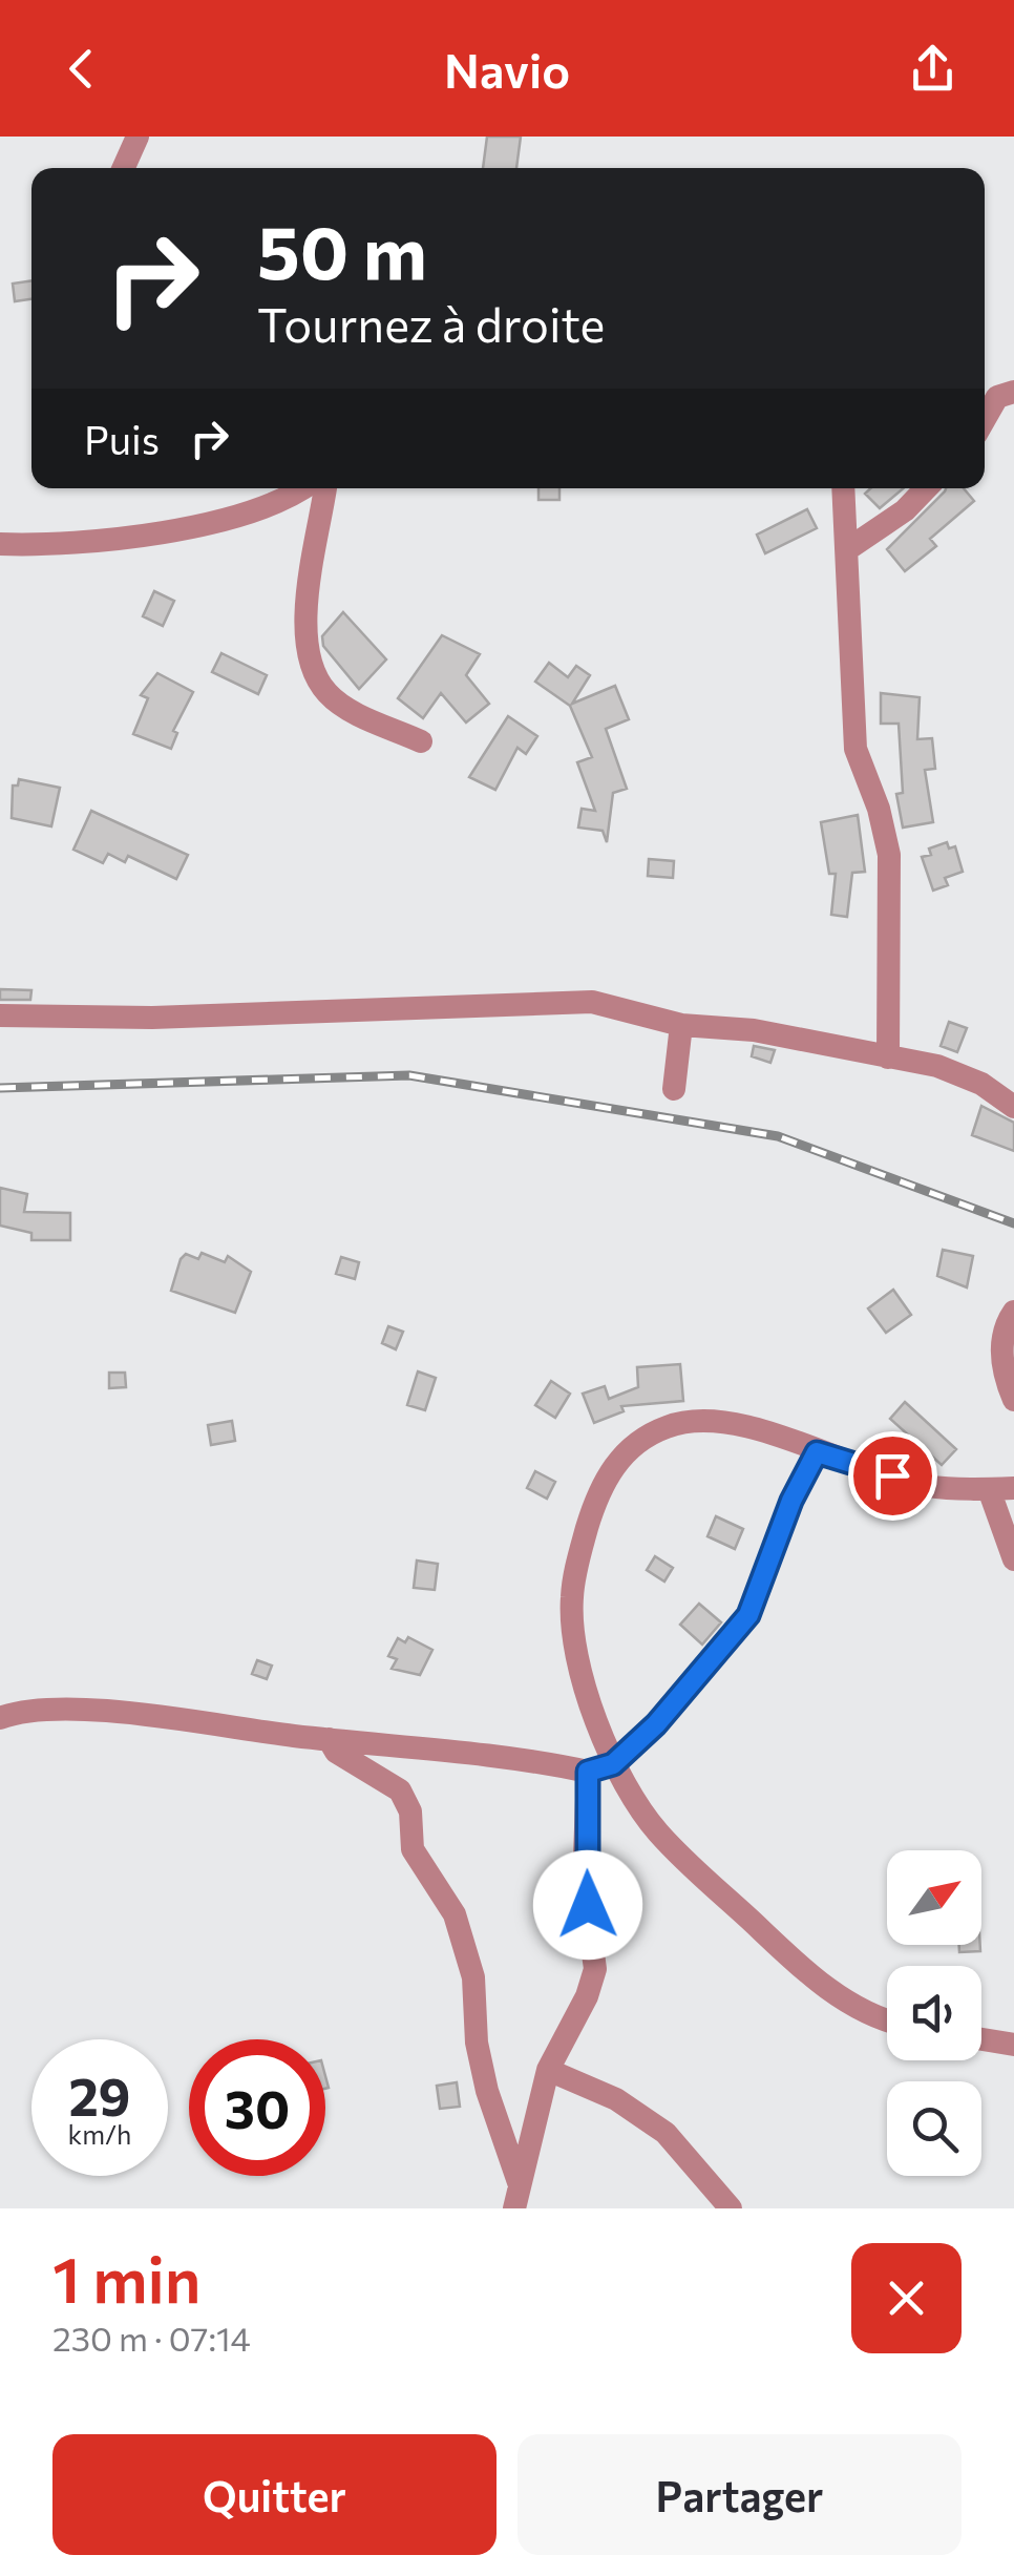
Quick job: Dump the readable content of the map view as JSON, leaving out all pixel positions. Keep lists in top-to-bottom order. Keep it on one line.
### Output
{"north":"top right","page":{"header":"Navio","turn":["50 m","Tournez à droite"],"then":"Puis","speed":"29 km/h","limit":"30","heading":["1 min","230 m · 07:14"],"buttons":["Quitter","Partager"]}}
